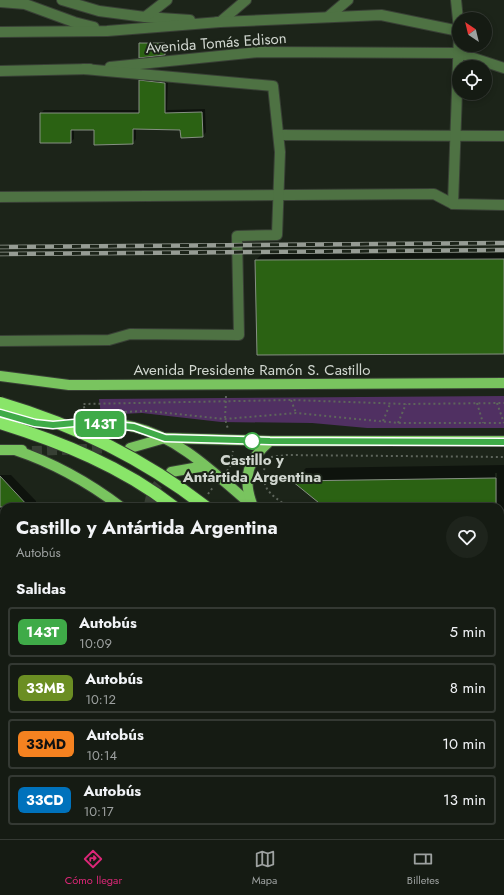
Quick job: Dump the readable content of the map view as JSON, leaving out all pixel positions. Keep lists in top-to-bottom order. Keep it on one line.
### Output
{"streets":{"main road":["Avenida Presidente Ramón S. Castillo"],"street":["Avenida Tomás Edison"]},"places":["Castillo y Antártida Argentina"],"lines":["bus line 143T"],"north":"top left","page":{"on_map":"143T","heading":[["Castillo y Antártida Argentina","Autobús"],"Salidas"],"list":[{"mark":"143T","name":"Autobús","note":"10:09","value":"5 min"},{"mark":"33MB","name":"Autobús","note":"10:12","value":"8 min"},{"mark":"33MD","name":"Autobús","note":"10:14","value":"10 min"},{"mark":"33CD","name":"Autobús","note":"10:17","value":"13 min"}],"tabs":["Cómo llegar","Mapa","Billetes"]}}
